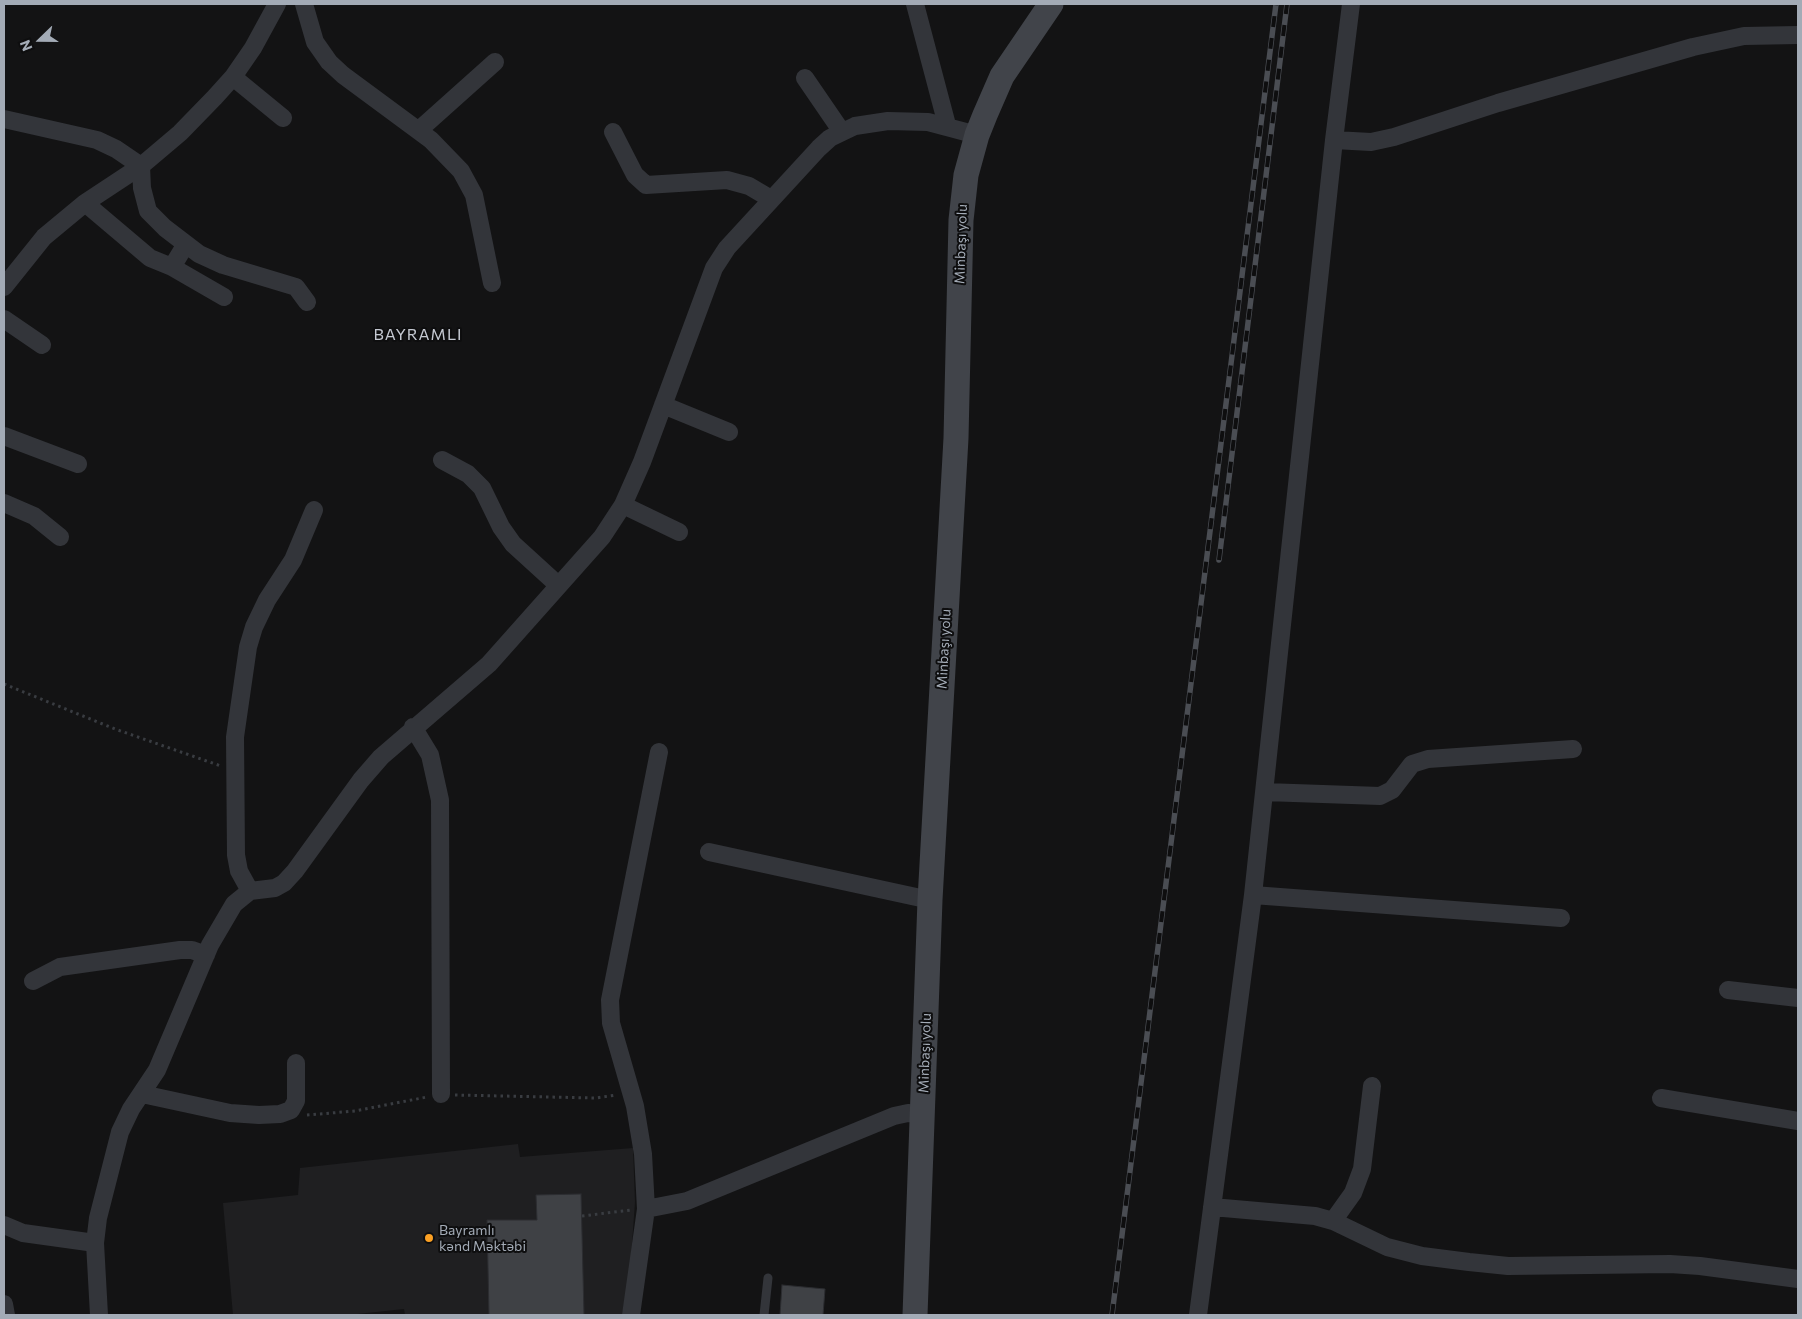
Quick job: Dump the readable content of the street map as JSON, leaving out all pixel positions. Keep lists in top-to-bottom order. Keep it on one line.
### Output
{"streets":{"street":["Minbaşı yolu"]},"districts":["BAYRAMLI"],"places":["Bayramlı kənd Məktəbi"],"north":"left"}
